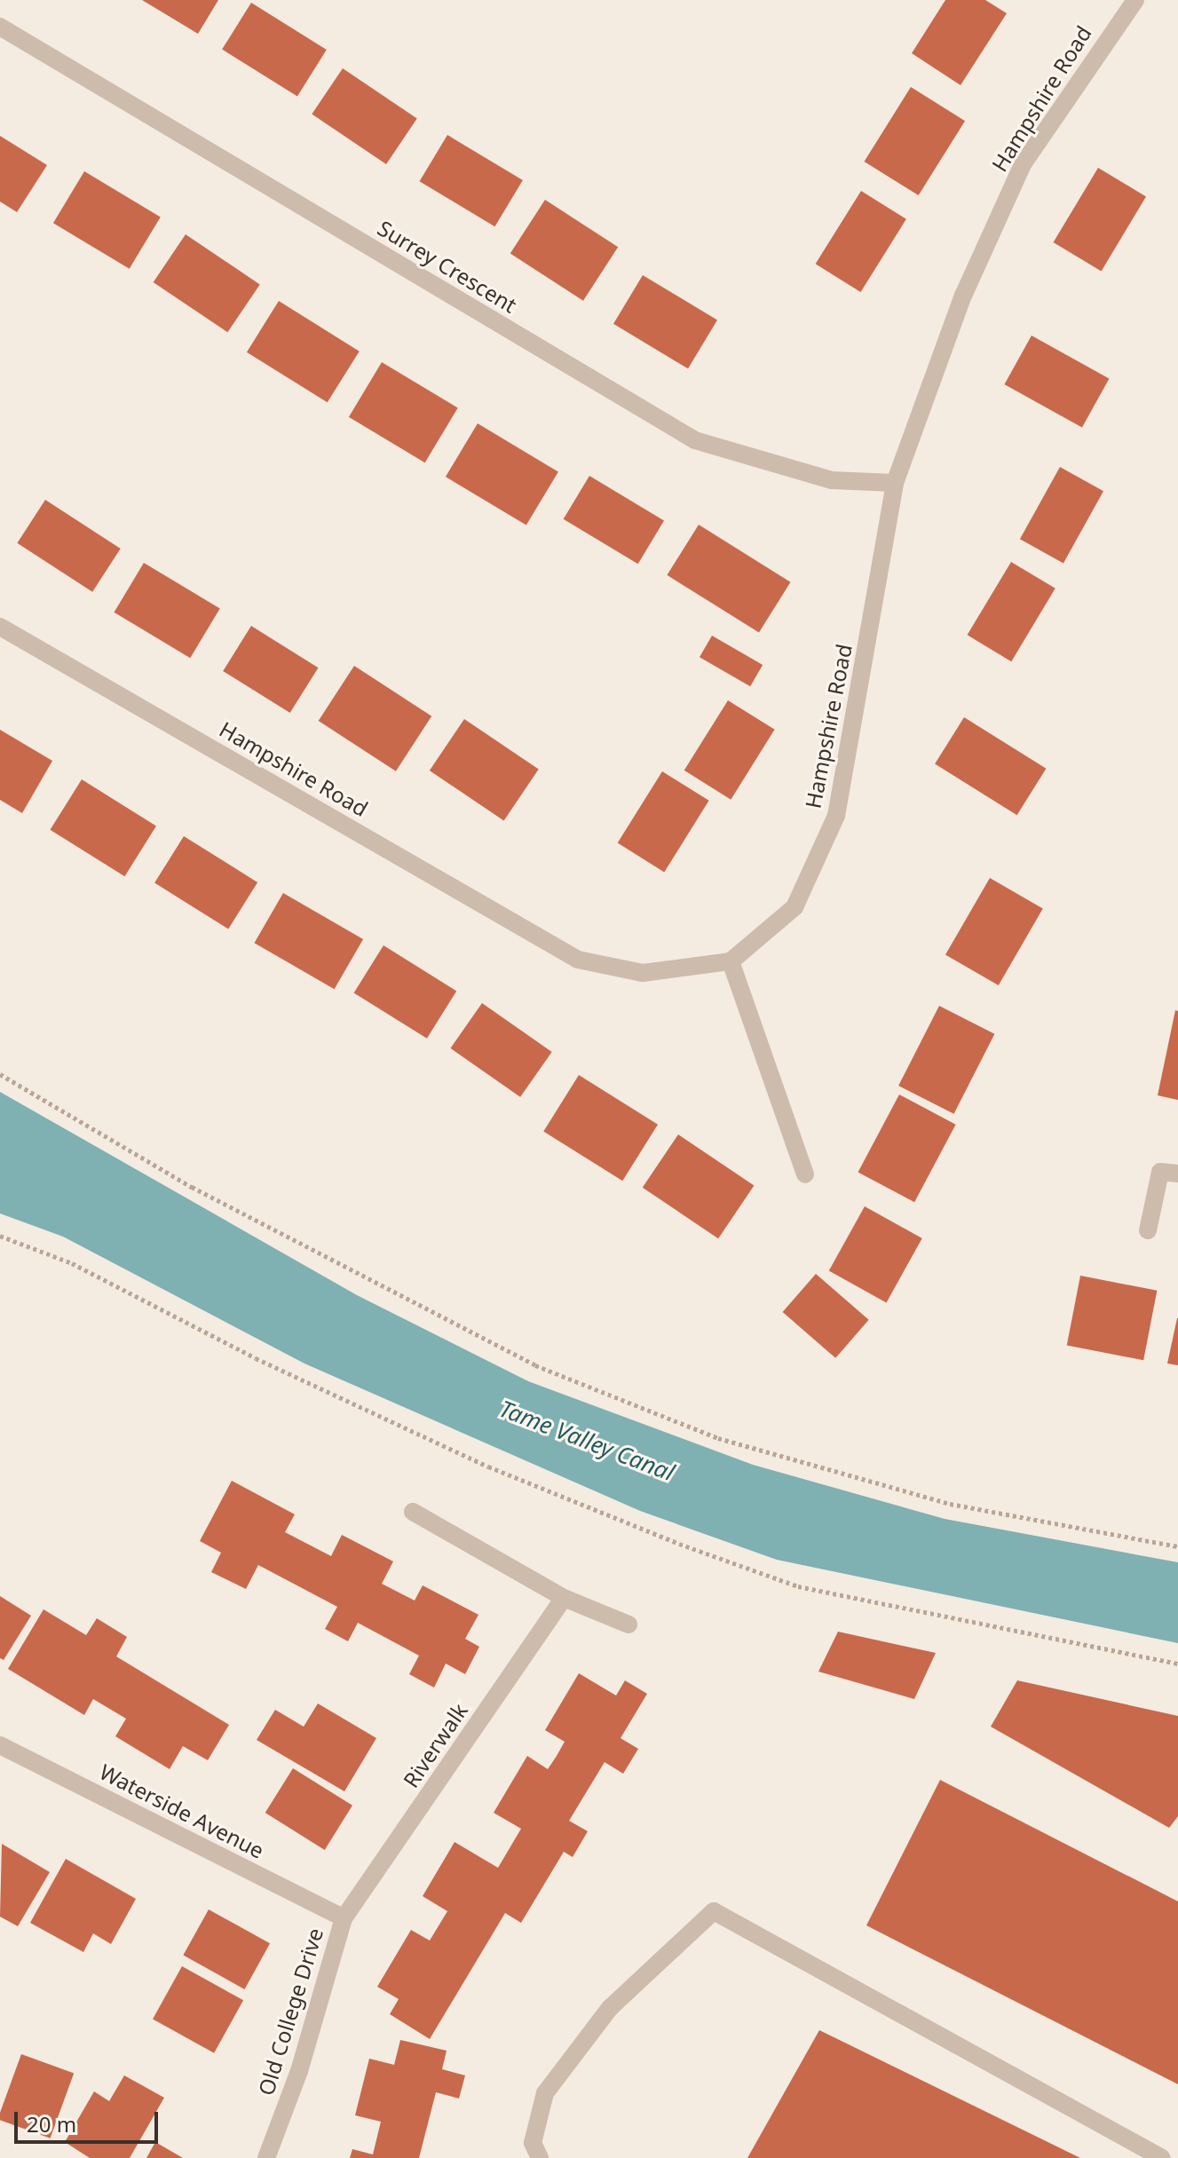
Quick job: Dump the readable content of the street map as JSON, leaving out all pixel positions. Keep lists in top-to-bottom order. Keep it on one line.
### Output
{"streets":{"street":["Hampshire Road","Surrey Crescent","Riverwalk","Waterside Avenue","Old College Drive"]},"crossings":[["Hampshire Road","Surrey Crescent"],["Riverwalk","Waterside Avenue"],["Riverwalk","Old College Drive"],["Waterside Avenue","Old College Drive"]],"water":["Tame Valley Canal"],"scale_bar":"20 m"}
